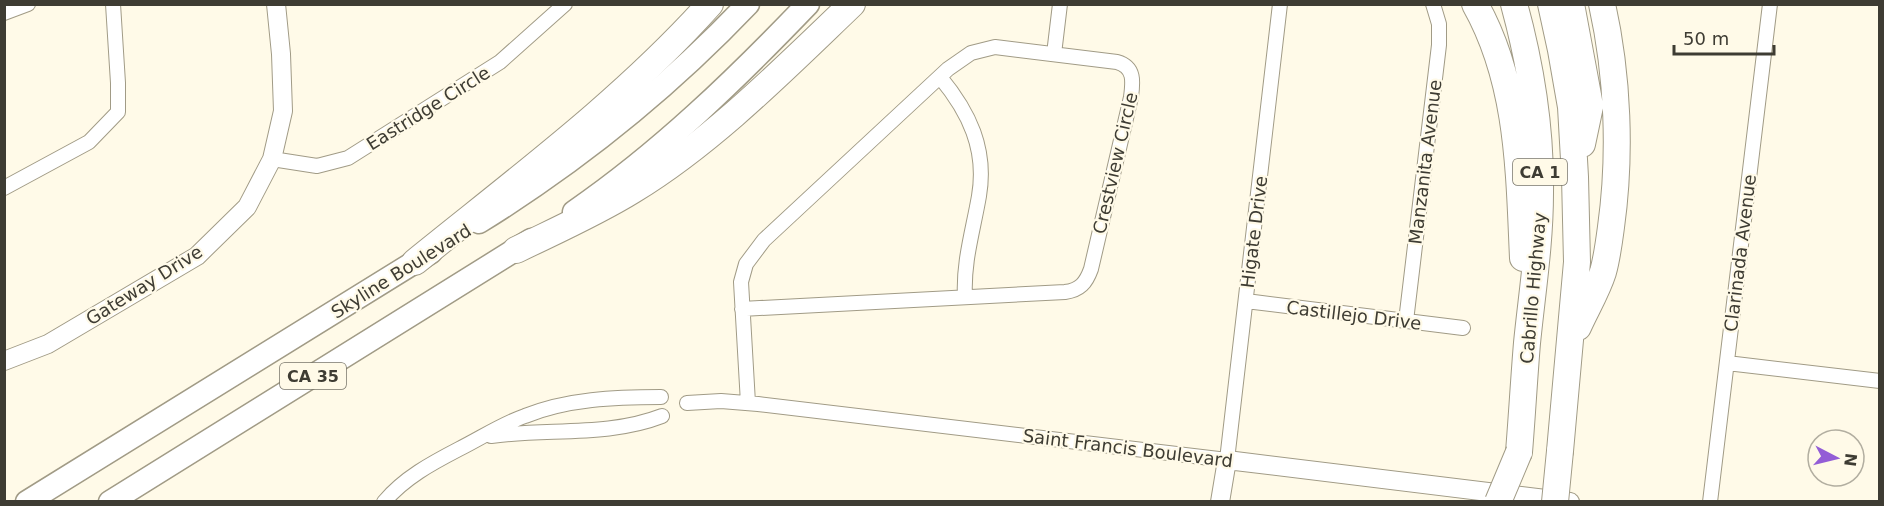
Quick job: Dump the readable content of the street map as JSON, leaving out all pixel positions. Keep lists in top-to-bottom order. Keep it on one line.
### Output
{"streets":{"highway":["CA 1","Cabrillo Highway"],"main road":["Skyline Boulevard","CA 35"],"street":["Eastridge Circle","Manzanita Avenue","Crestview Circle","Higate Drive","Clarinada Avenue","Gateway Drive","Castillejo Drive","Saint Francis Boulevard"]},"crossings":[["Eastridge Circle","Gateway Drive"],["Manzanita Avenue","Castillejo Drive"],["Crestview Circle","Saint Francis Boulevard"],["Higate Drive","Castillejo Drive"],["Higate Drive","Saint Francis Boulevard"]],"scale_bar":"50 m","north":"right"}
